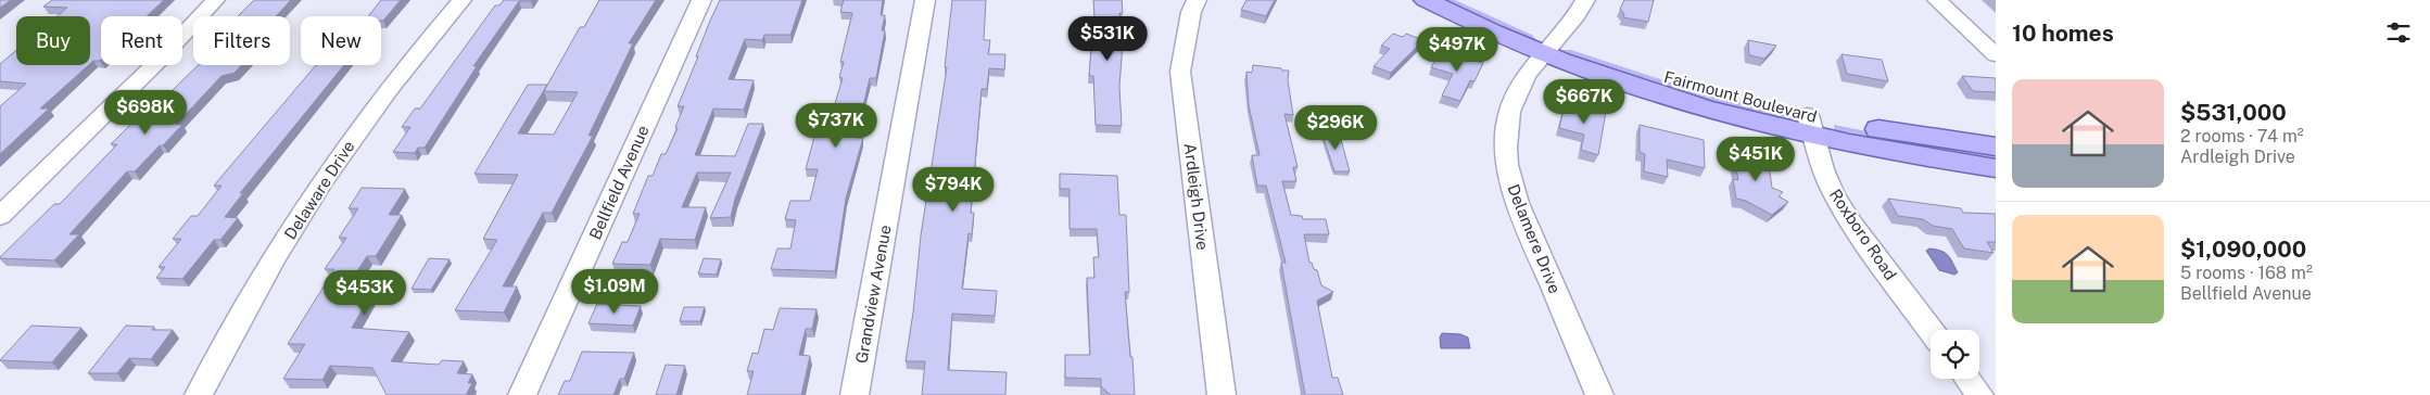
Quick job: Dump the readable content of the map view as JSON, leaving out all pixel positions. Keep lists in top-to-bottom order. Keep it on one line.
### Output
{"streets":{"main road":["Fairmount Boulevard"],"street":["Bellfield Avenue","Delaware Drive","Ardleigh Drive","Roxboro Road","Delamere Drive","Grandview Avenue"]},"crossings":[["Fairmount Boulevard","Roxboro Road"],["Fairmount Boulevard","Delamere Drive"]],"page":{"heading":"10 homes","price":["$531K","$497K","$667K","$698K","$737K","$296K","$451K","$794K","$1.09M","$453K"],"chip":["Buy","Rent","Filters","New"],"list":[{"name":"$531,000","note":"2 rooms · 74 m² · Ardleigh Drive"},{"name":"$1,090,000","note":"5 rooms · 168 m² · Bellfield Avenue"}]}}
